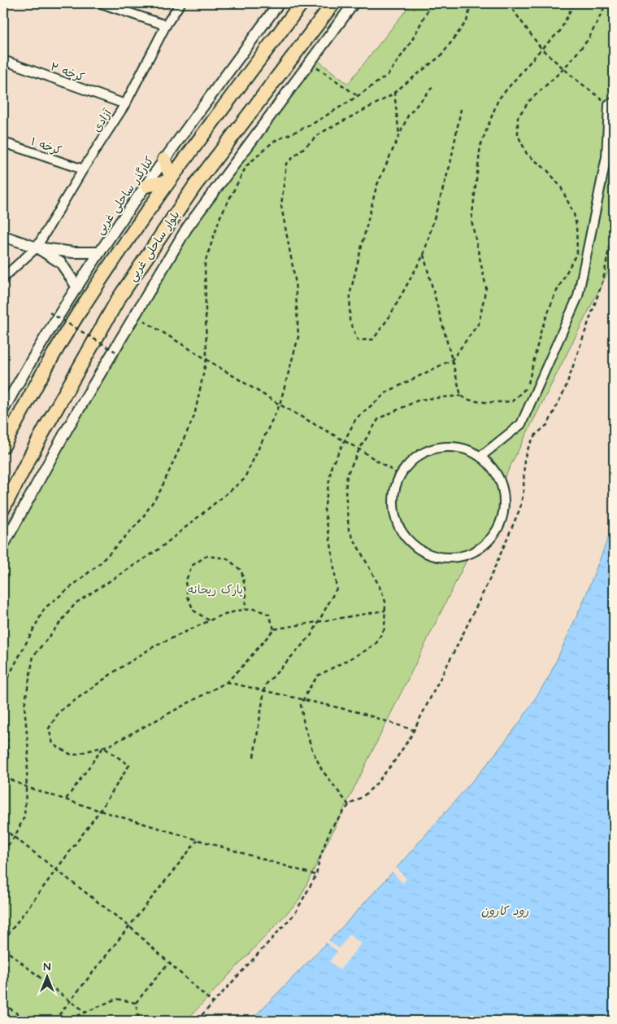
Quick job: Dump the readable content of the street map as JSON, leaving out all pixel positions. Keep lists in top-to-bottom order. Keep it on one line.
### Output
{"streets":{"main road":["بلوار ساحلی غربی"],"street":["کرخه ۲","آزادی","کرخه ۱","کنارگذر ساحلی غربی"]},"crossings":[["کرخه ۲","آزادی"],["آزادی","کرخه ۱"]],"water":["رود کارون"],"parks":["پارک ریحانه"],"north":"top"}
